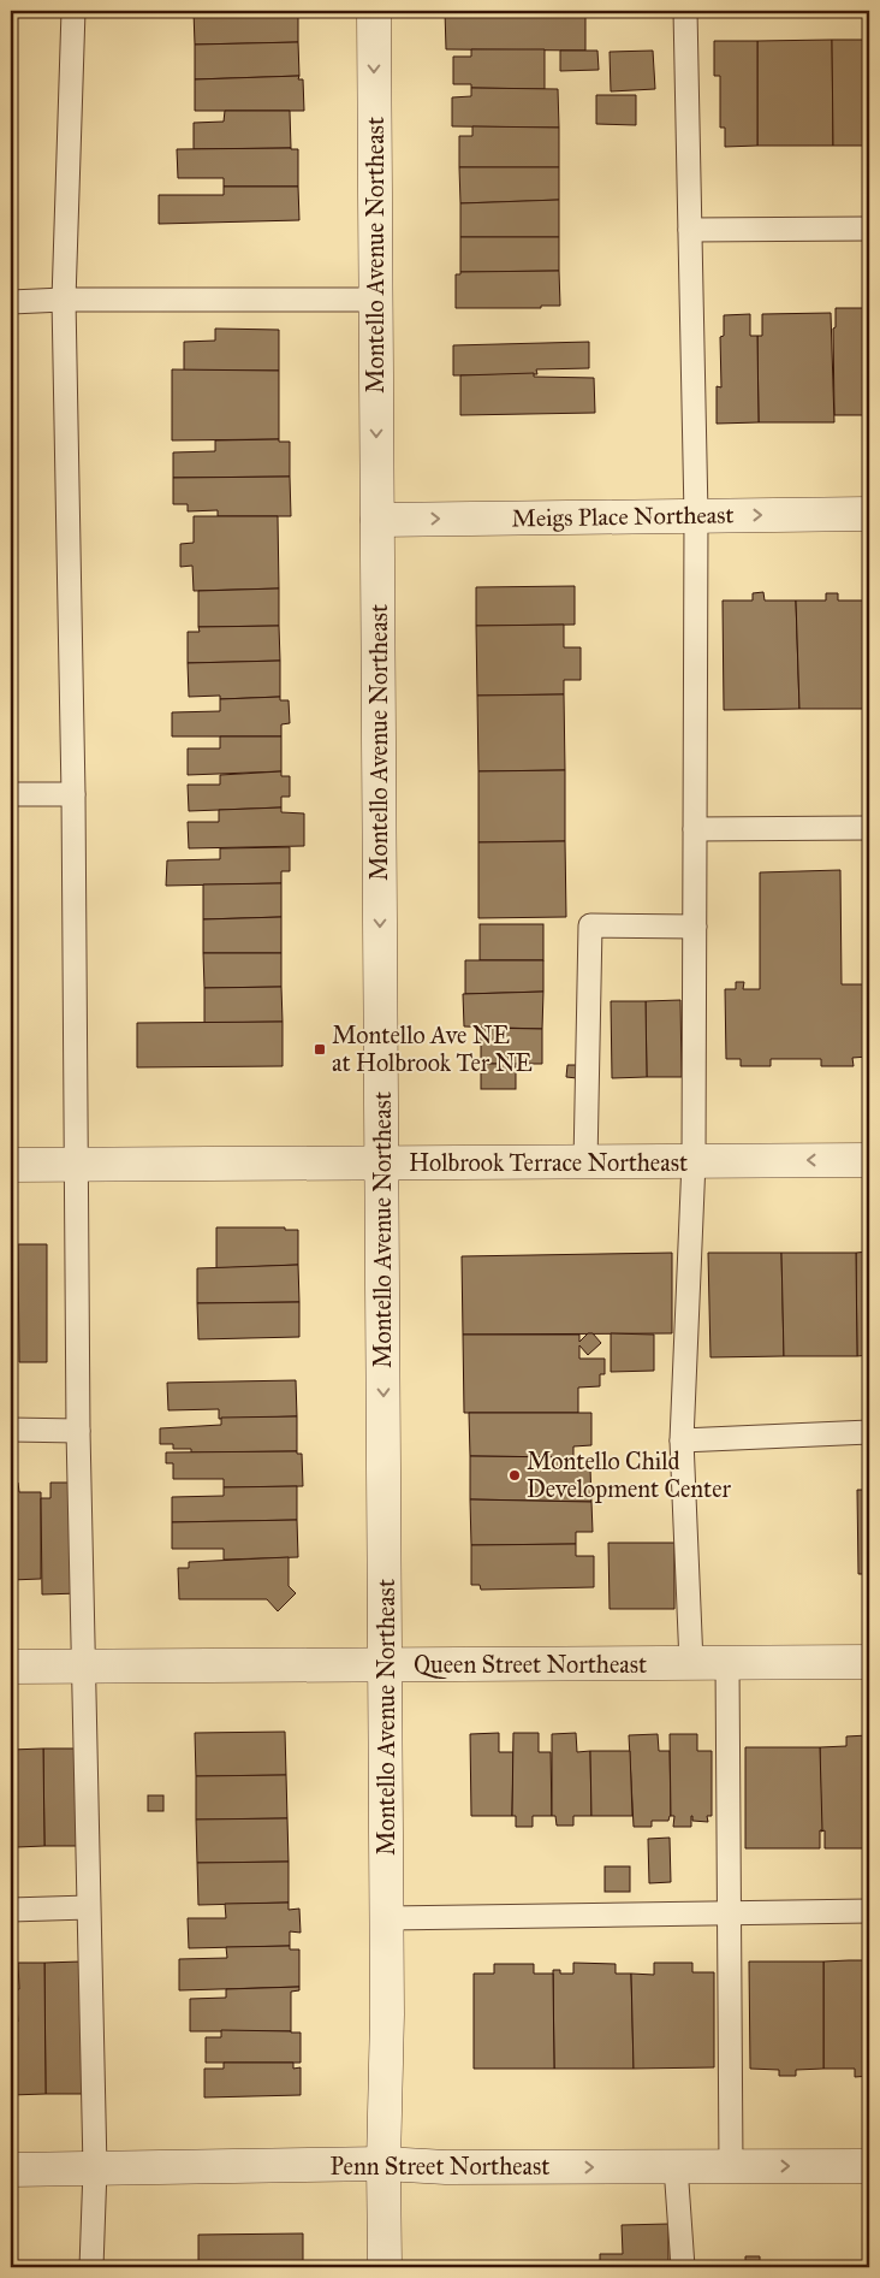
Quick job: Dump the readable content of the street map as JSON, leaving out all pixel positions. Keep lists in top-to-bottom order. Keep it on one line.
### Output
{"streets":{"street":["Montello Avenue Northeast","Meigs Place Northeast","Holbrook Terrace Northeast","Queen Street Northeast","Penn Street Northeast"]},"crossings":[["Montello Avenue Northeast","Meigs Place Northeast"],["Montello Avenue Northeast","Holbrook Terrace Northeast"],["Montello Avenue Northeast","Queen Street Northeast"],["Montello Avenue Northeast","Penn Street Northeast"]],"one_way":["Montello Avenue Northeast","Meigs Place Northeast","Penn Street Northeast"],"places":{"transit":["Montello Ave NE at Holbrook Ter NE"],"other":["Montello Child Development Center"]}}
